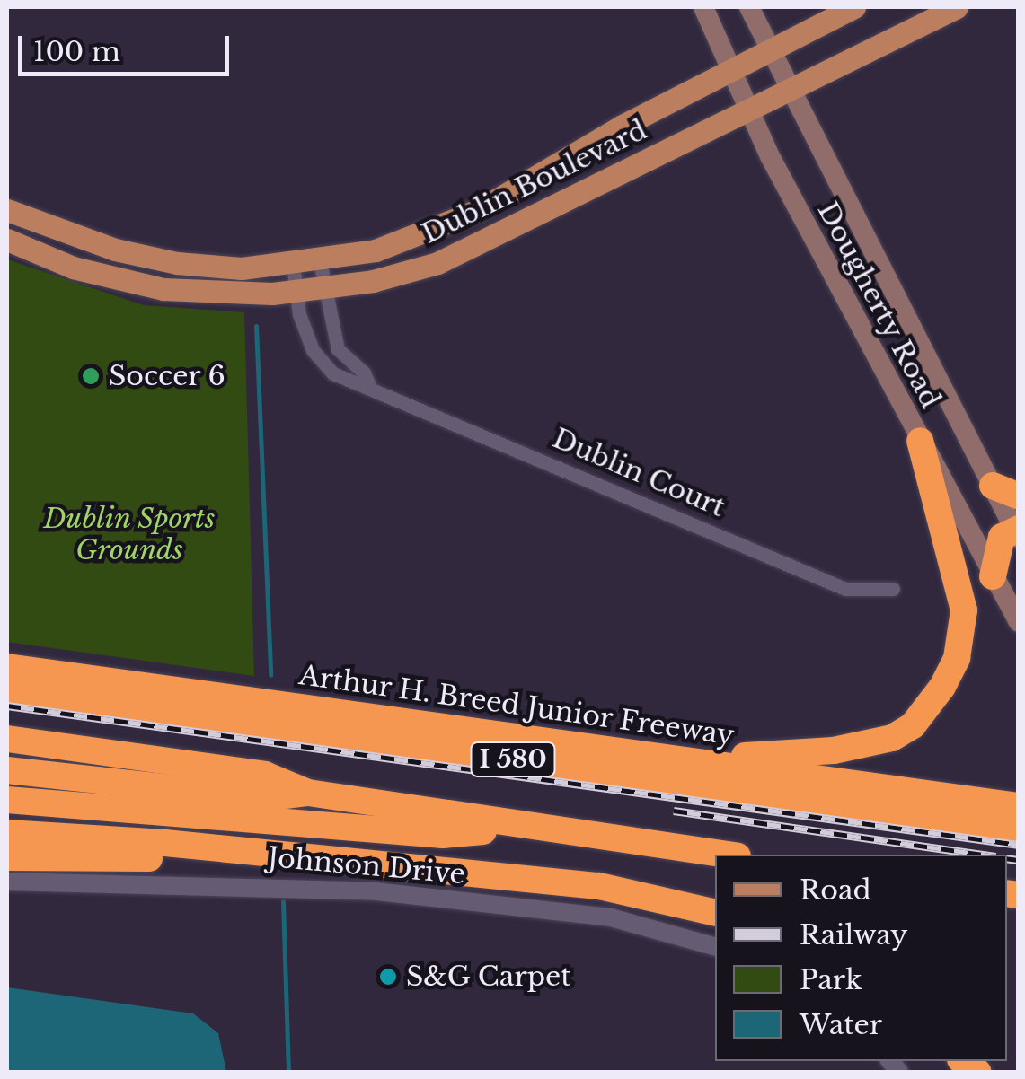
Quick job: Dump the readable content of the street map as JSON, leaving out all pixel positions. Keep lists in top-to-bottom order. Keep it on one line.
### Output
{"streets":{"highway":["Arthur H. Breed Junior Freeway","I 580"],"main road":["Dublin Boulevard","Dougherty Road"],"street":["Dublin Court","Johnson Drive"]},"crossings":[["Dublin Boulevard","Dougherty Road"],["Dublin Boulevard","Dublin Court"]],"parks":["Dublin Sports Grounds"],"places":["Soccer 6","S&G Carpet"],"legend":["Road","Railway","Park","Water"],"scale_bar":"100 m"}
